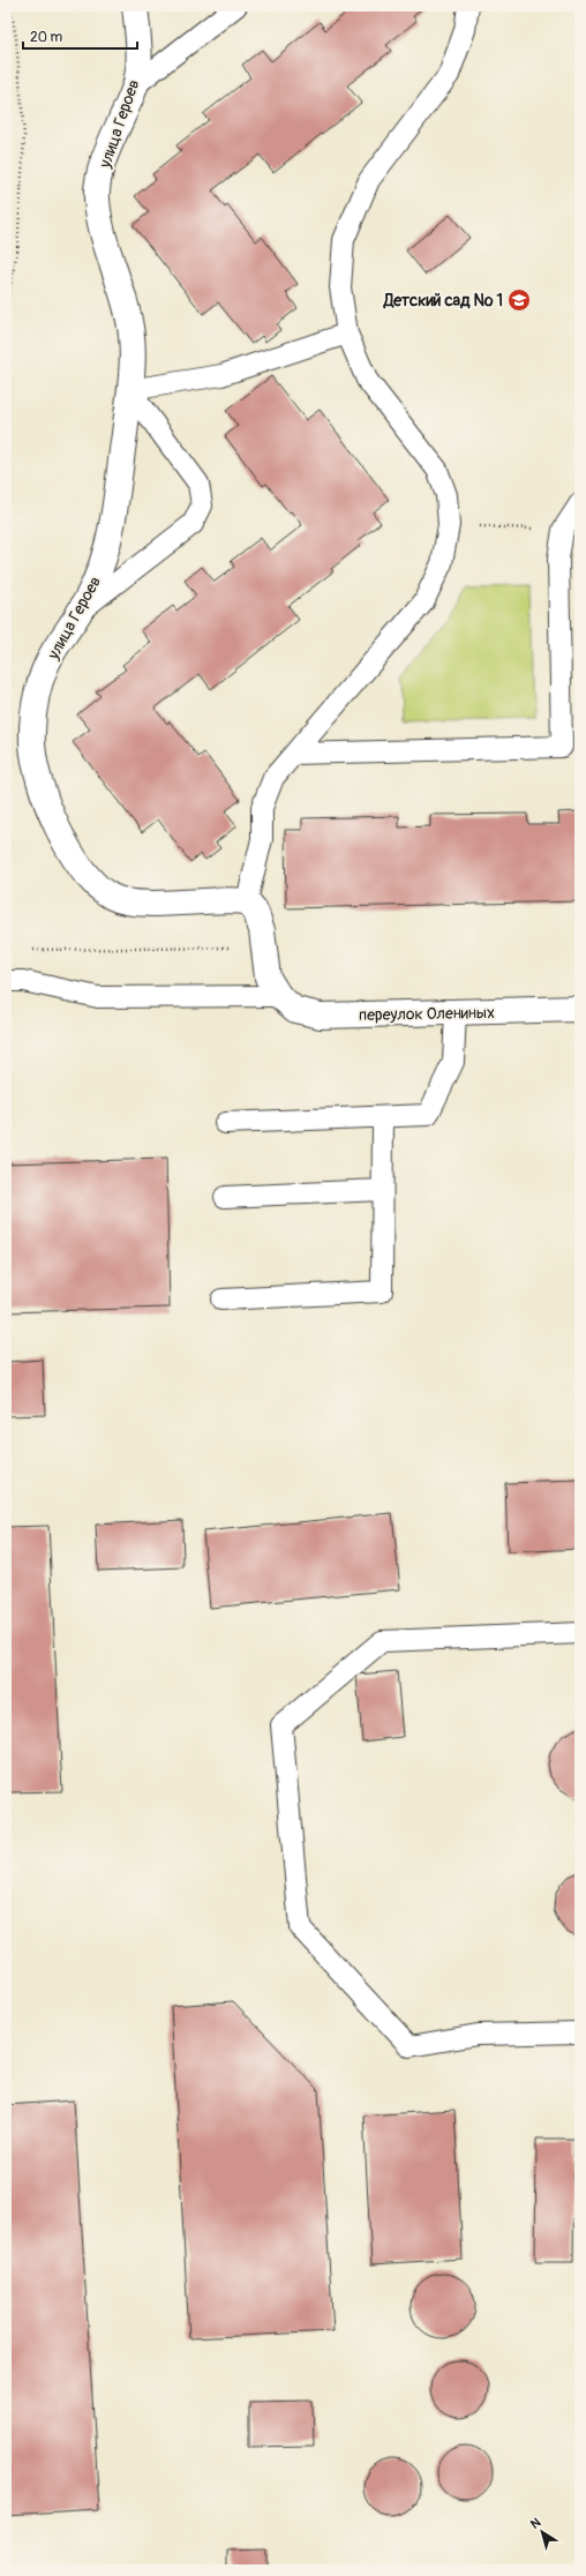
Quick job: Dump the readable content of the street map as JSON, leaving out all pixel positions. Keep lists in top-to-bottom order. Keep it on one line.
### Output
{"streets":{"street":["улица Героев","переулок Олениных"]},"places":{"school or university":["Детский сад № 1"]},"scale_bar":"20 m","north":"top left"}
